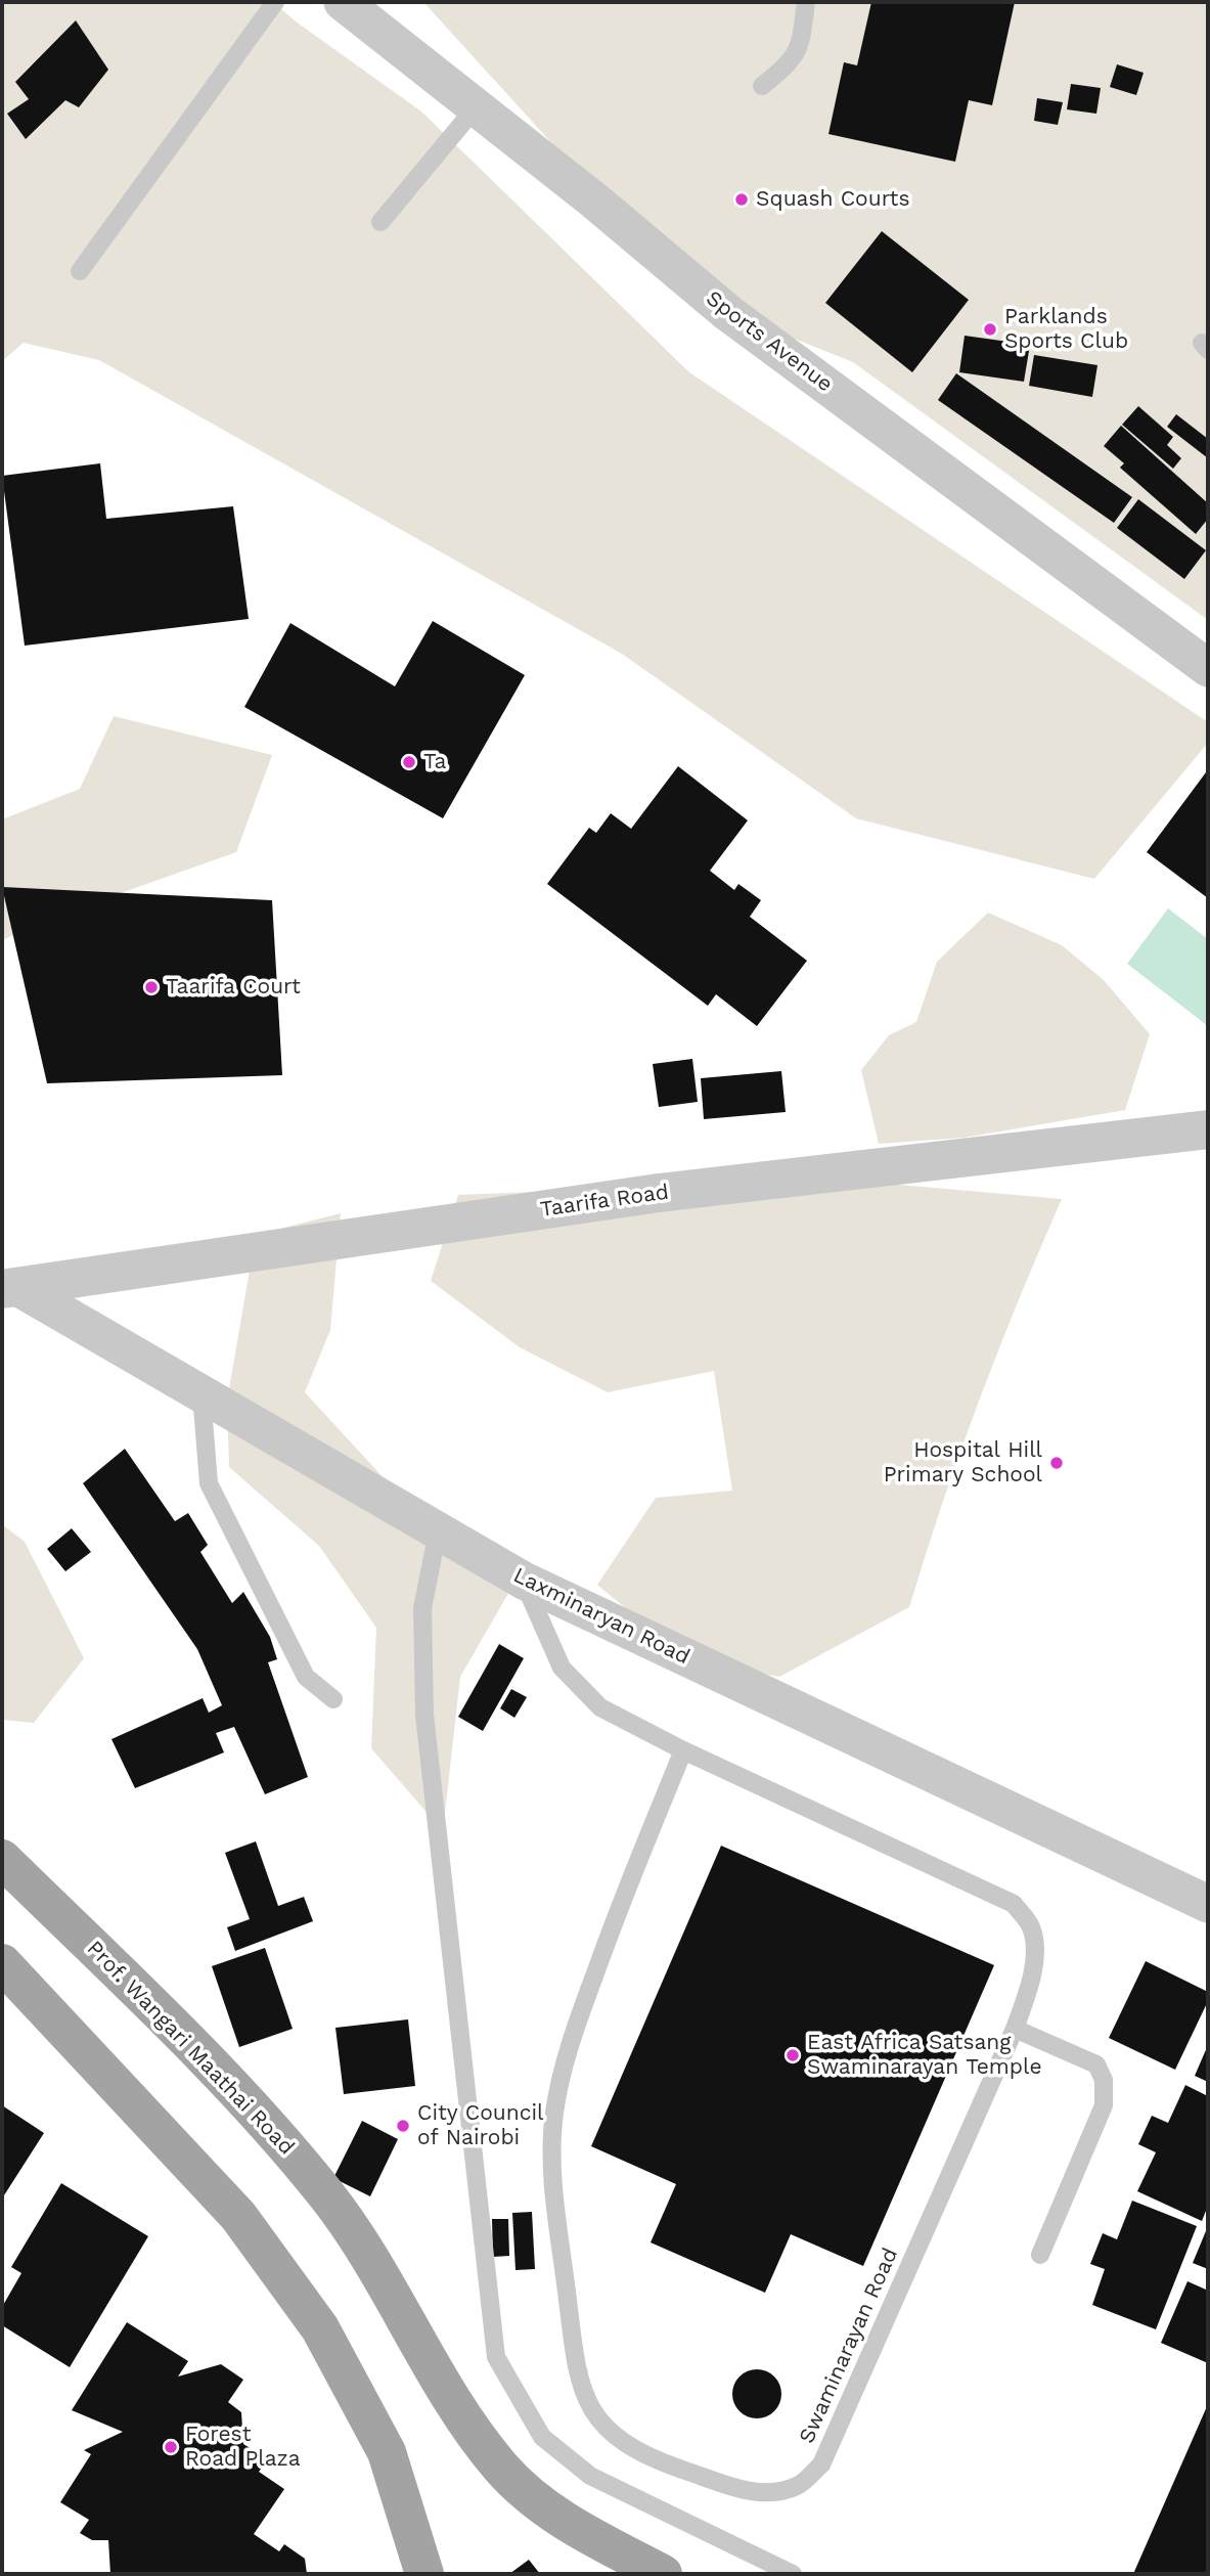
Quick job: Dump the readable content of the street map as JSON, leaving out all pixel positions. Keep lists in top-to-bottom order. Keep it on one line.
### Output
{"streets":{"main road":["Prof. Wangari Maathai Road"],"street":["Sports Avenue","Taarifa Road","Laxminaryan Road"],"lane":["Swaminarayan Road"]},"crossings":[["Taarifa Road","Laxminaryan Road"],["Laxminaryan Road","Swaminarayan Road"]],"places":["Squash Courts","Parklands Sports Club","Ta","Taarifa Court","Hospital Hill Primary School","East Africa Satsang Swaminarayan Temple","City Council of Nairobi","Forest Road Plaza"]}
